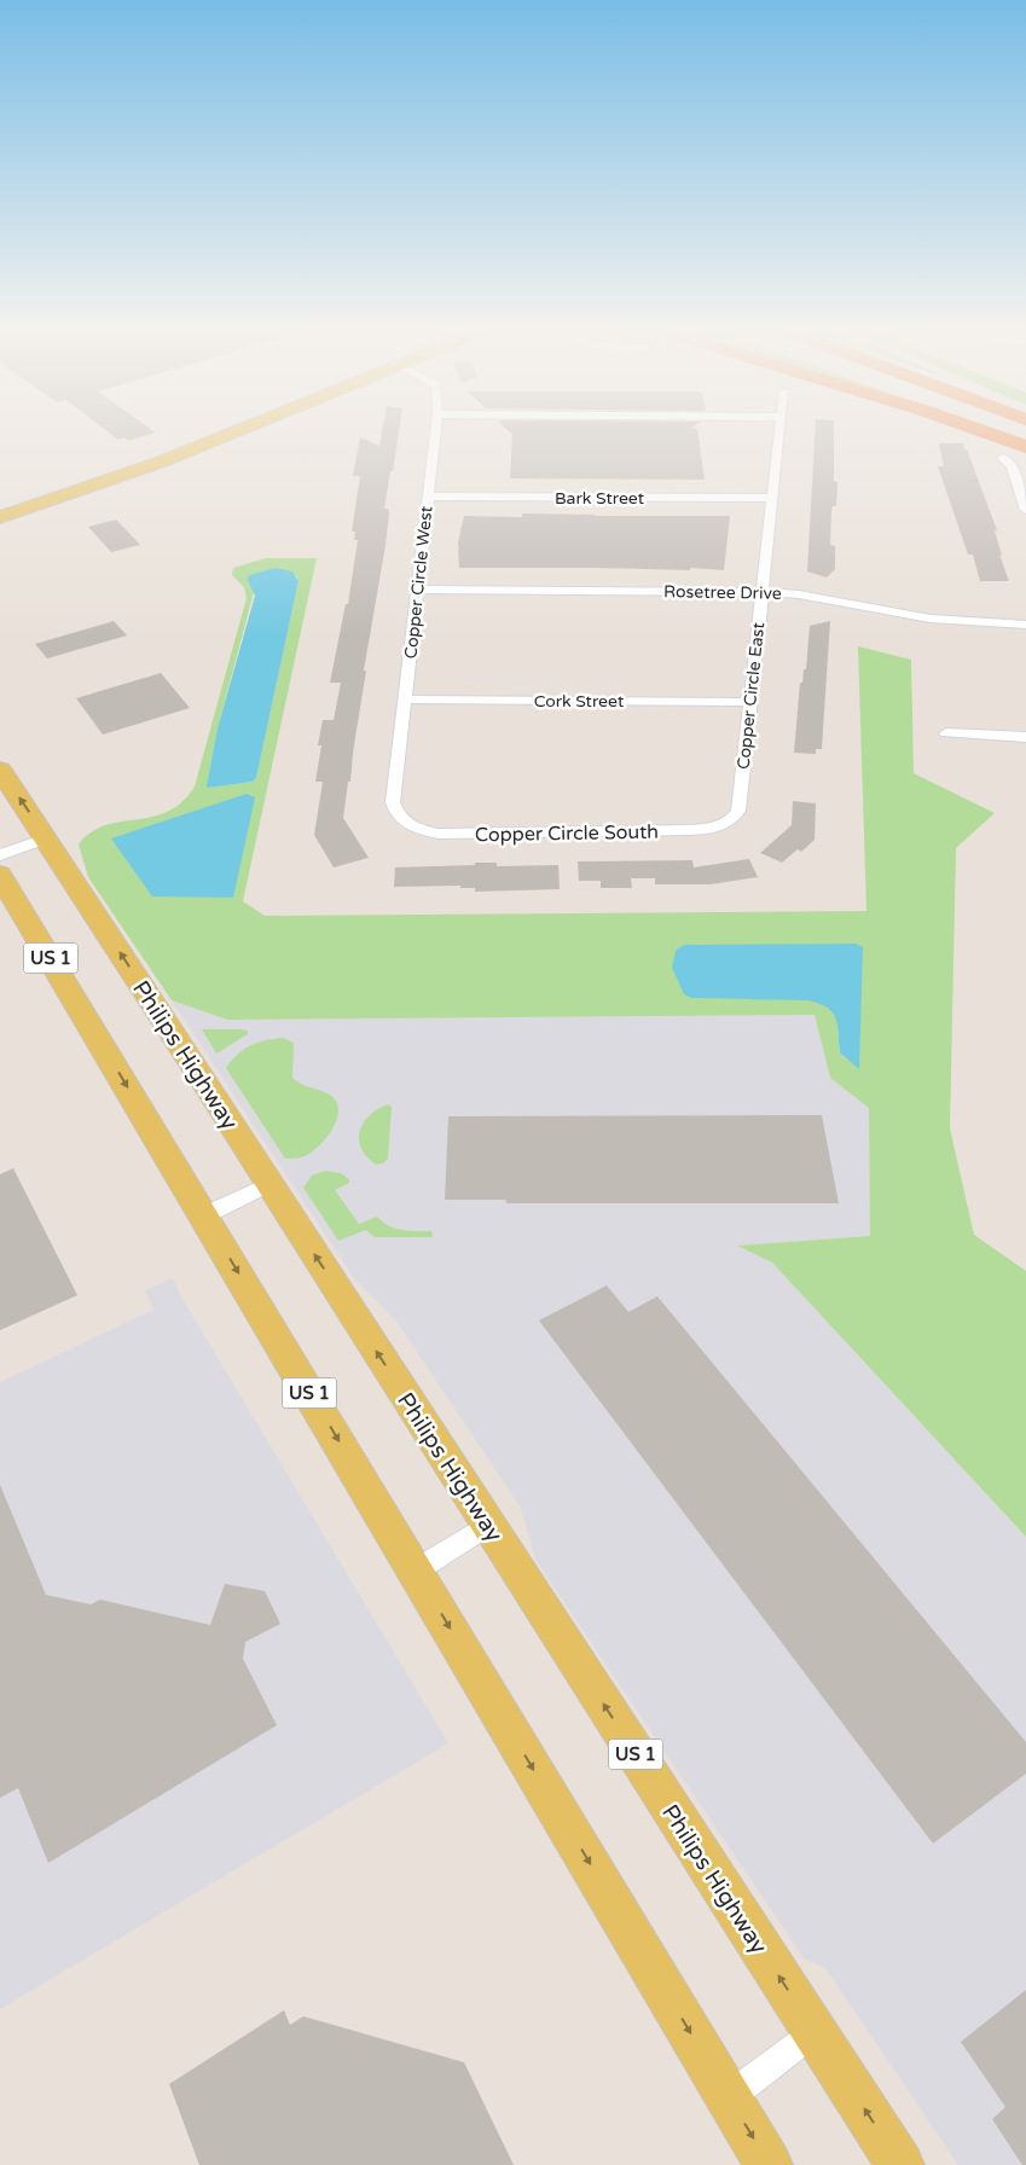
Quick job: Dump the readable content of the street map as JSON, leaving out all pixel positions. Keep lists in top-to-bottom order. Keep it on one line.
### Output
{"streets":{"main road":["US 1","Philips Highway"],"street":["Bark Street","Copper Circle West","Rosetree Drive","Copper Circle East","Cork Street","Copper Circle South"]},"crossings":[["Bark Street","Copper Circle West"],["Bark Street","Copper Circle East"],["Copper Circle West","Rosetree Drive"],["Copper Circle West","Cork Street"],["Copper Circle West","Copper Circle South"],["Rosetree Drive","Copper Circle East"],["Copper Circle East","Cork Street"],["Copper Circle East","Copper Circle South"]]}
